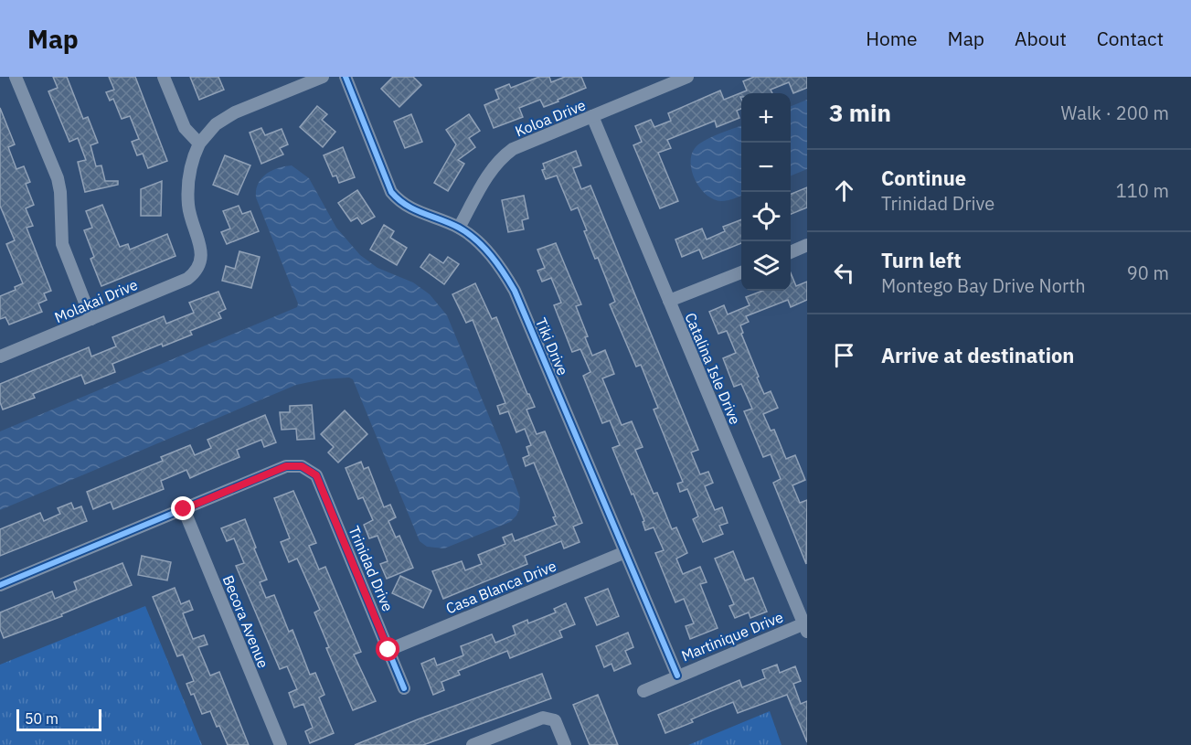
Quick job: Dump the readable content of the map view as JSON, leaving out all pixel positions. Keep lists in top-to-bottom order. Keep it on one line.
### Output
{"streets":{"street":["Koloa Drive","Molakai Drive","Tiki Drive","Catalina Isle Drive","Trinidad Drive","Casa Blanca Drive","Becora Avenue","Martinique Drive"]},"crossings":[["Koloa Drive","Tiki Drive"],["Koloa Drive","Catalina Isle Drive"],["Tiki Drive","Casa Blanca Drive"],["Tiki Drive","Martinique Drive"],["Catalina Isle Drive","Martinique Drive"],["Trinidad Drive","Casa Blanca Drive"],["Trinidad Drive","Becora Avenue"]],"scale_bar":"50 m","page":{"header":"Map","nav":["Home","Map","About","Contact"],"heading":["3 min","Walk · 200 m"],"map_buttons":["+","−"],"list":[["Continue","Trinidad Drive","110 m"],["Turn left","Montego Bay Drive North","90 m"],"Arrive at destination"],"scale":"50 m"}}
